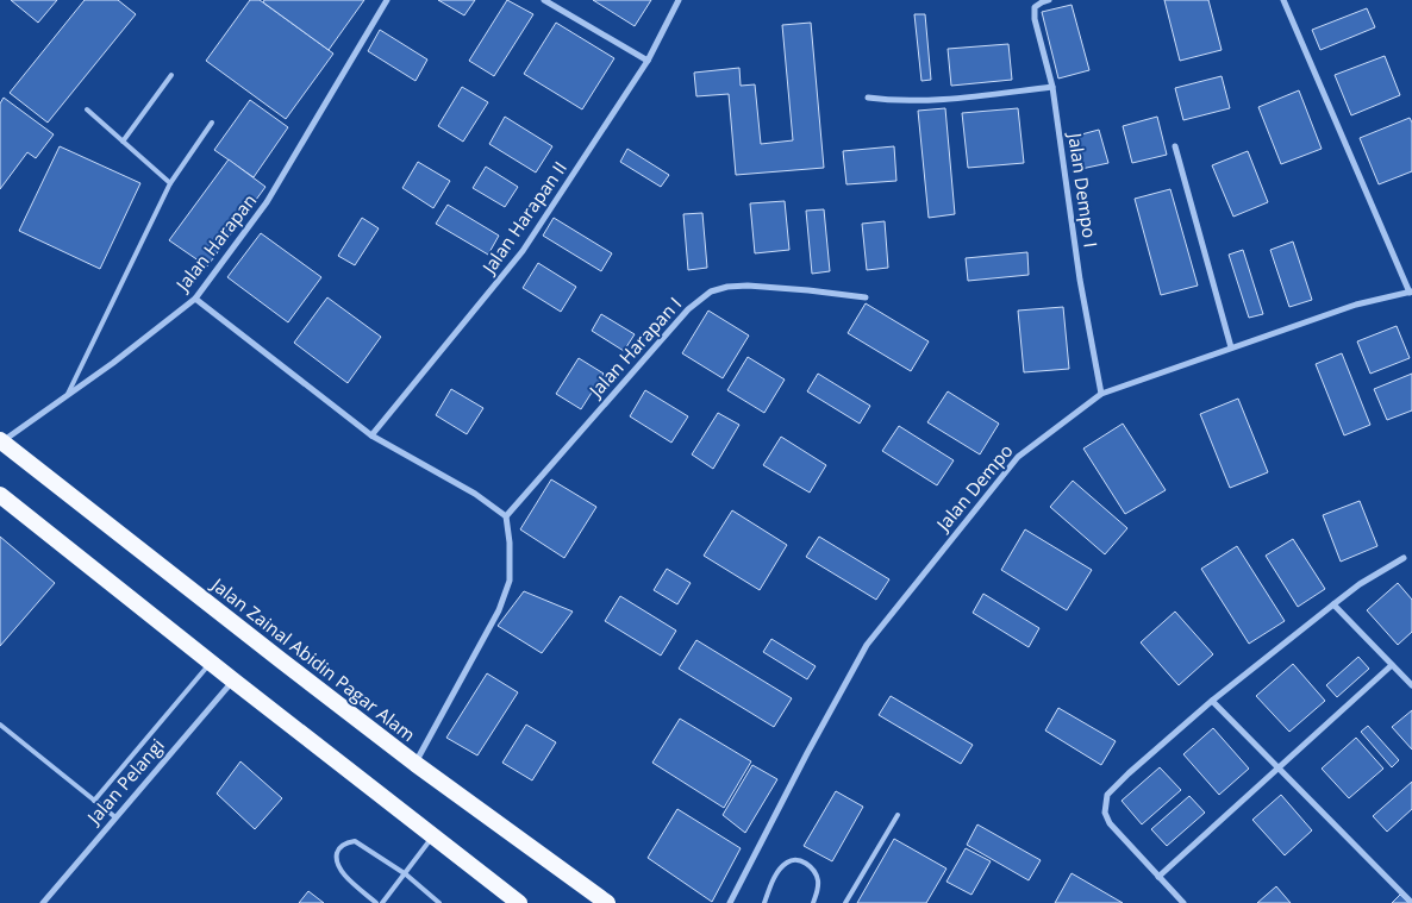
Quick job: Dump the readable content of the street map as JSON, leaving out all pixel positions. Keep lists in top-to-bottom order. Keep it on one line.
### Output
{"streets":{"highway":["Jalan Zainal Abidin Pagar Alam"],"street":["Jalan Dempo I","Jalan Harapan II","Jalan Harapan","Jalan Harapan I","Jalan Dempo","Jalan Pelangi"]},"crossings":[["Jalan Dempo I","Jalan Dempo"],["Jalan Harapan","Jalan Zainal Abidin Pagar Alam"]]}
